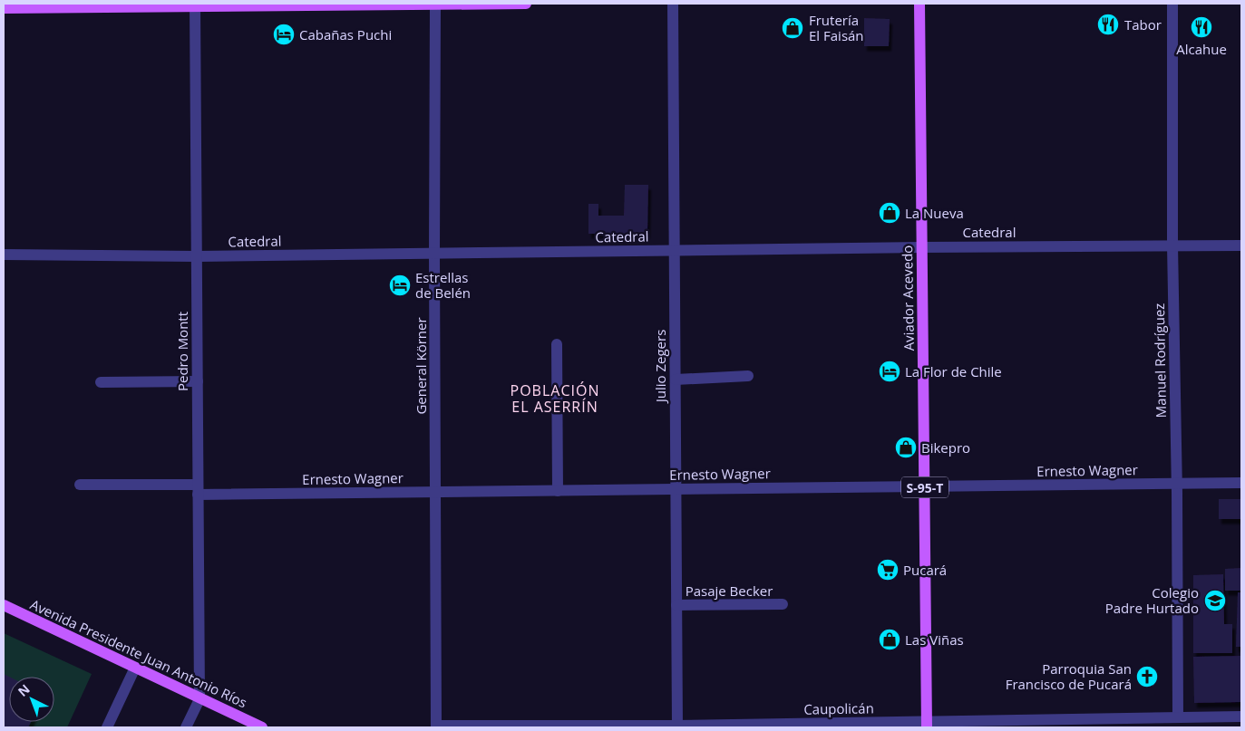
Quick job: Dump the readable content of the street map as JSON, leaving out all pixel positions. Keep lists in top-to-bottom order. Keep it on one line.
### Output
{"streets":{"main road":["Aviador Acevedo","S-95-T","Avenida Presidente Juan Antonio Ríos"],"street":["Catedral","Pedro Montt","Manuel Rodríguez","General Körner","Julio Zegers","Ernesto Wagner","Pasaje Becker","Caupolicán"]},"crossings":[["Catedral","Aviador Acevedo"],["Catedral","Pedro Montt"],["Catedral","Manuel Rodríguez"],["Catedral","General Körner"],["Catedral","Julio Zegers"],["Aviador Acevedo","Ernesto Wagner"],["Aviador Acevedo","Caupolicán"],["Pedro Montt","Ernesto Wagner"],["Pedro Montt","Avenida Presidente Juan Antonio Ríos"],["Manuel Rodríguez","Ernesto Wagner"],["Manuel Rodríguez","Caupolicán"],["General Körner","Ernesto Wagner"],["General Körner","Caupolicán"],["Julio Zegers","Ernesto Wagner"],["Julio Zegers","Pasaje Becker"],["Julio Zegers","Caupolicán"]],"districts":["POBLACIÓN EL ASERRÍN"],"places":{"restaurant":["Tabor","Alcahue"],"shop":["Frutería El Faisán","La Nueva","Bikepro","Las Viñas"],"hotel":["Cabañas Puchi","Estrellas de Belén","La Flor de Chile"],"supermarket":["Pucará"],"school or university":["Colegio Padre Hurtado"],"church":["Parroquia San Francisco de Pucará"]},"north":"top left"}
